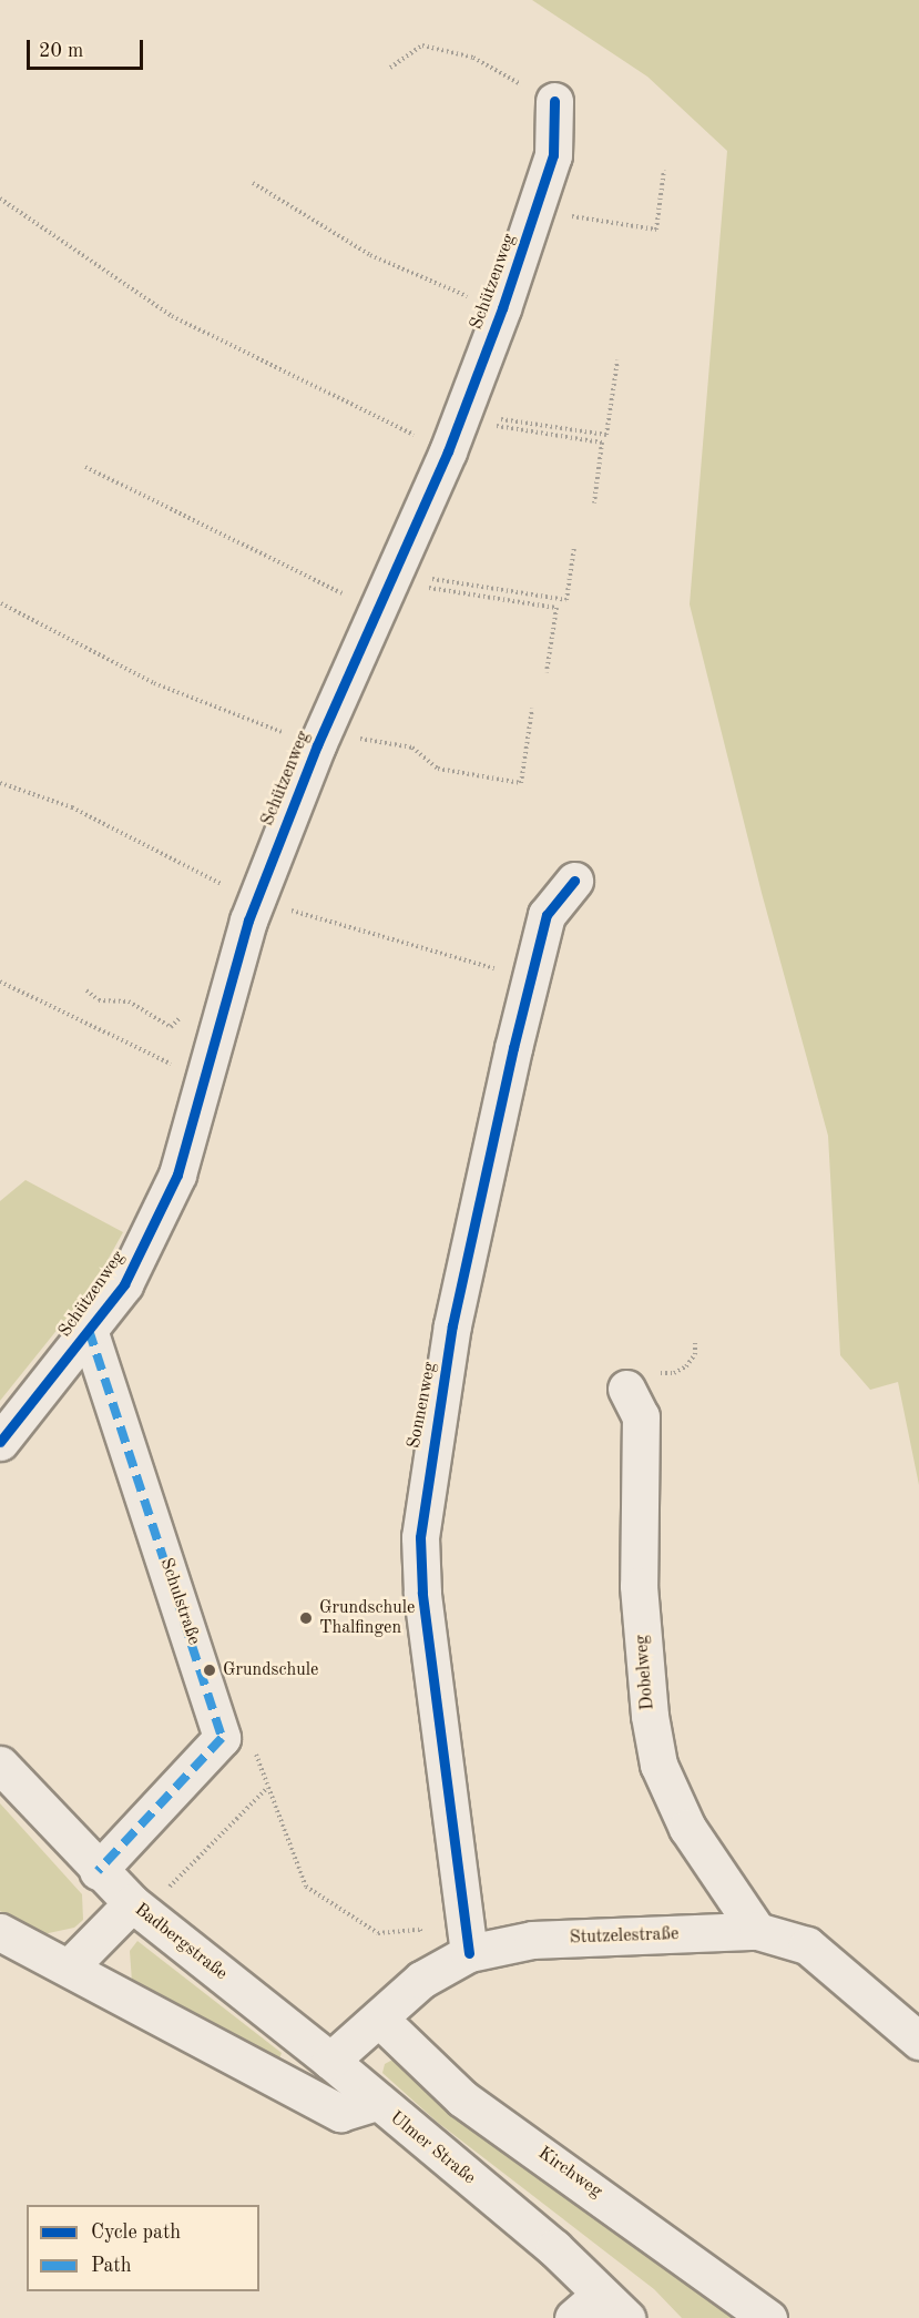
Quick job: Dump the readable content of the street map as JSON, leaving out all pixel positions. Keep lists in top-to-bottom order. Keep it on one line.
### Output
{"streets":{"street":["Schützenweg","Sonnenweg","Schulstraße","Dobelweg","Stutzelestraße","Badbergstraße","Ulmer Straße","Kirchweg"]},"crossings":[["Schützenweg","Schulstraße"],["Sonnenweg","Stutzelestraße"],["Dobelweg","Stutzelestraße"],["Stutzelestraße","Badbergstraße"],["Stutzelestraße","Kirchweg"],["Badbergstraße","Ulmer Straße"]],"places":["Grundschule Thalfingen","Grundschule"],"legend":["Cycle path","Path"],"scale_bar":"20 m"}
